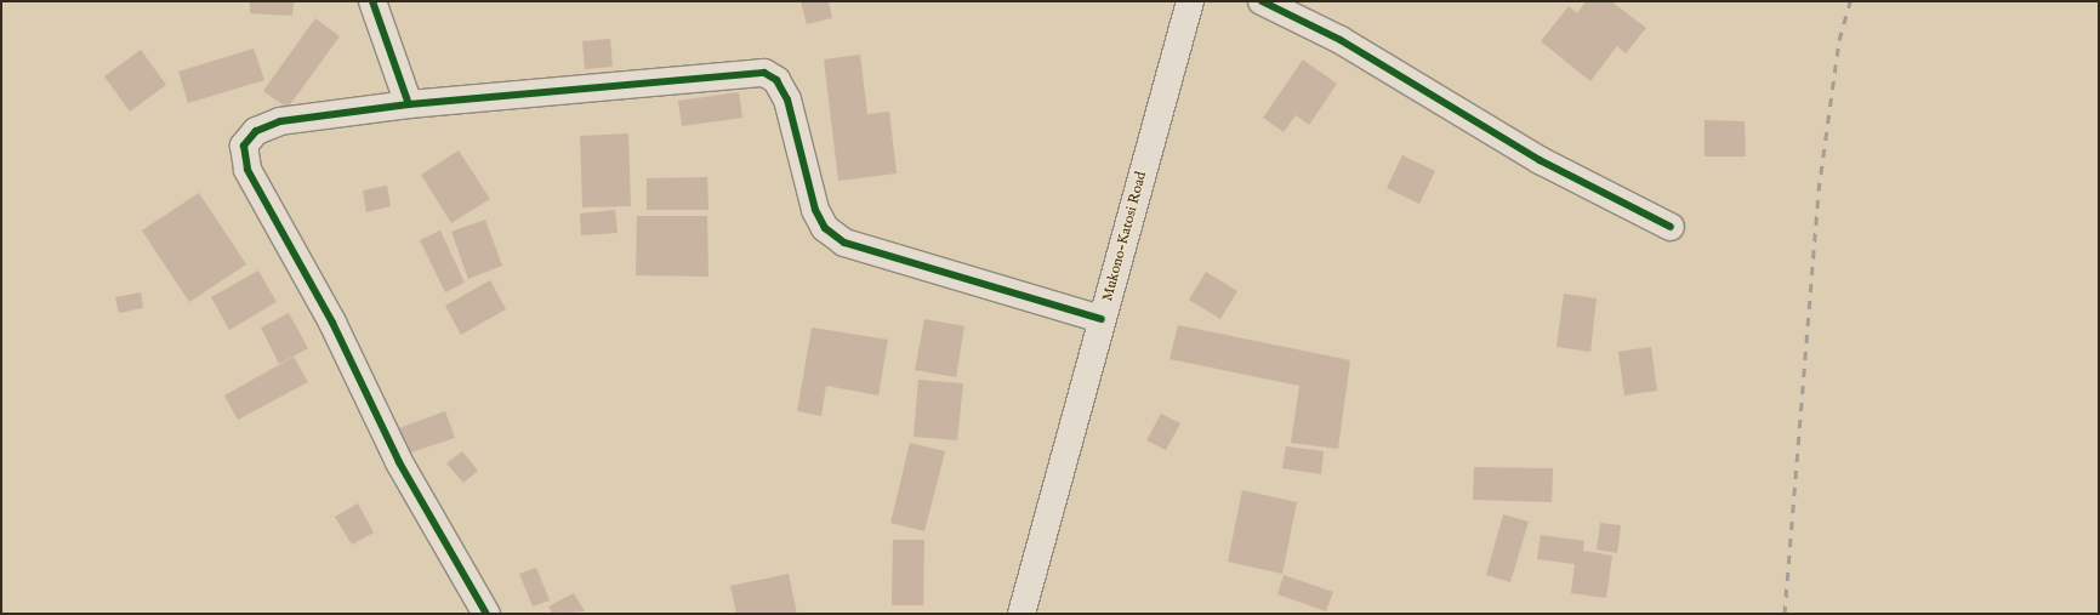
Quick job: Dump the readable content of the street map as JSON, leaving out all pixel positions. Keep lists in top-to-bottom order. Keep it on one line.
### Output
{"streets":{"street":["Mukono-Katosi Road"]}}
